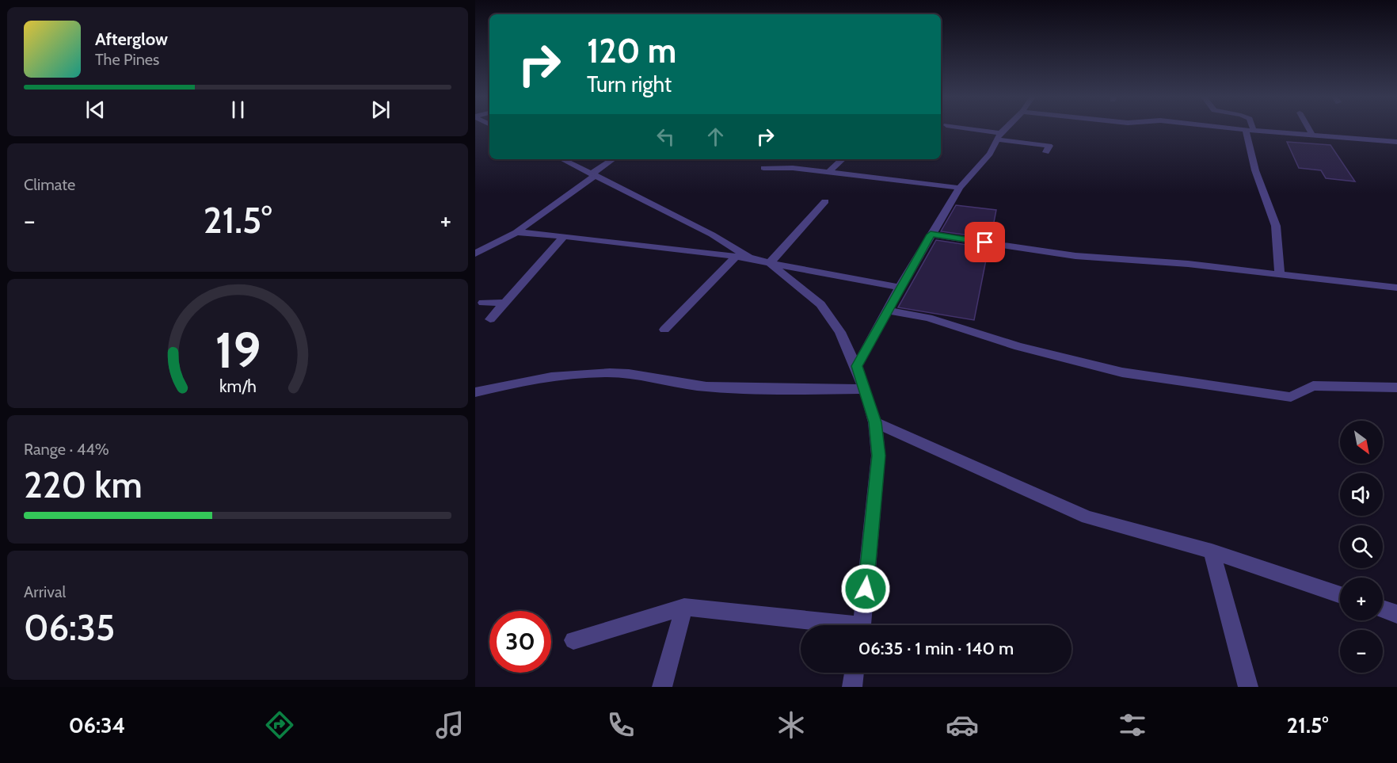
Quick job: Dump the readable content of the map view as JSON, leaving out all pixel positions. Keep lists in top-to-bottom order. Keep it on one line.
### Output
{"north":"bottom right","page":{"turn":["120 m","Turn right"],"song":["Afterglow","The Pines"],"tile":["Climate",["Range · 44%","220 km"],["Arrival","06:35"]],"heat":["−","21.5°","+"],"map_buttons":["+","−"],"limit":"30","trip":"06:35 · 1 min · 140 m","tabs":["06:34","21.5°"],"gauge":["19","km/h"]}}
